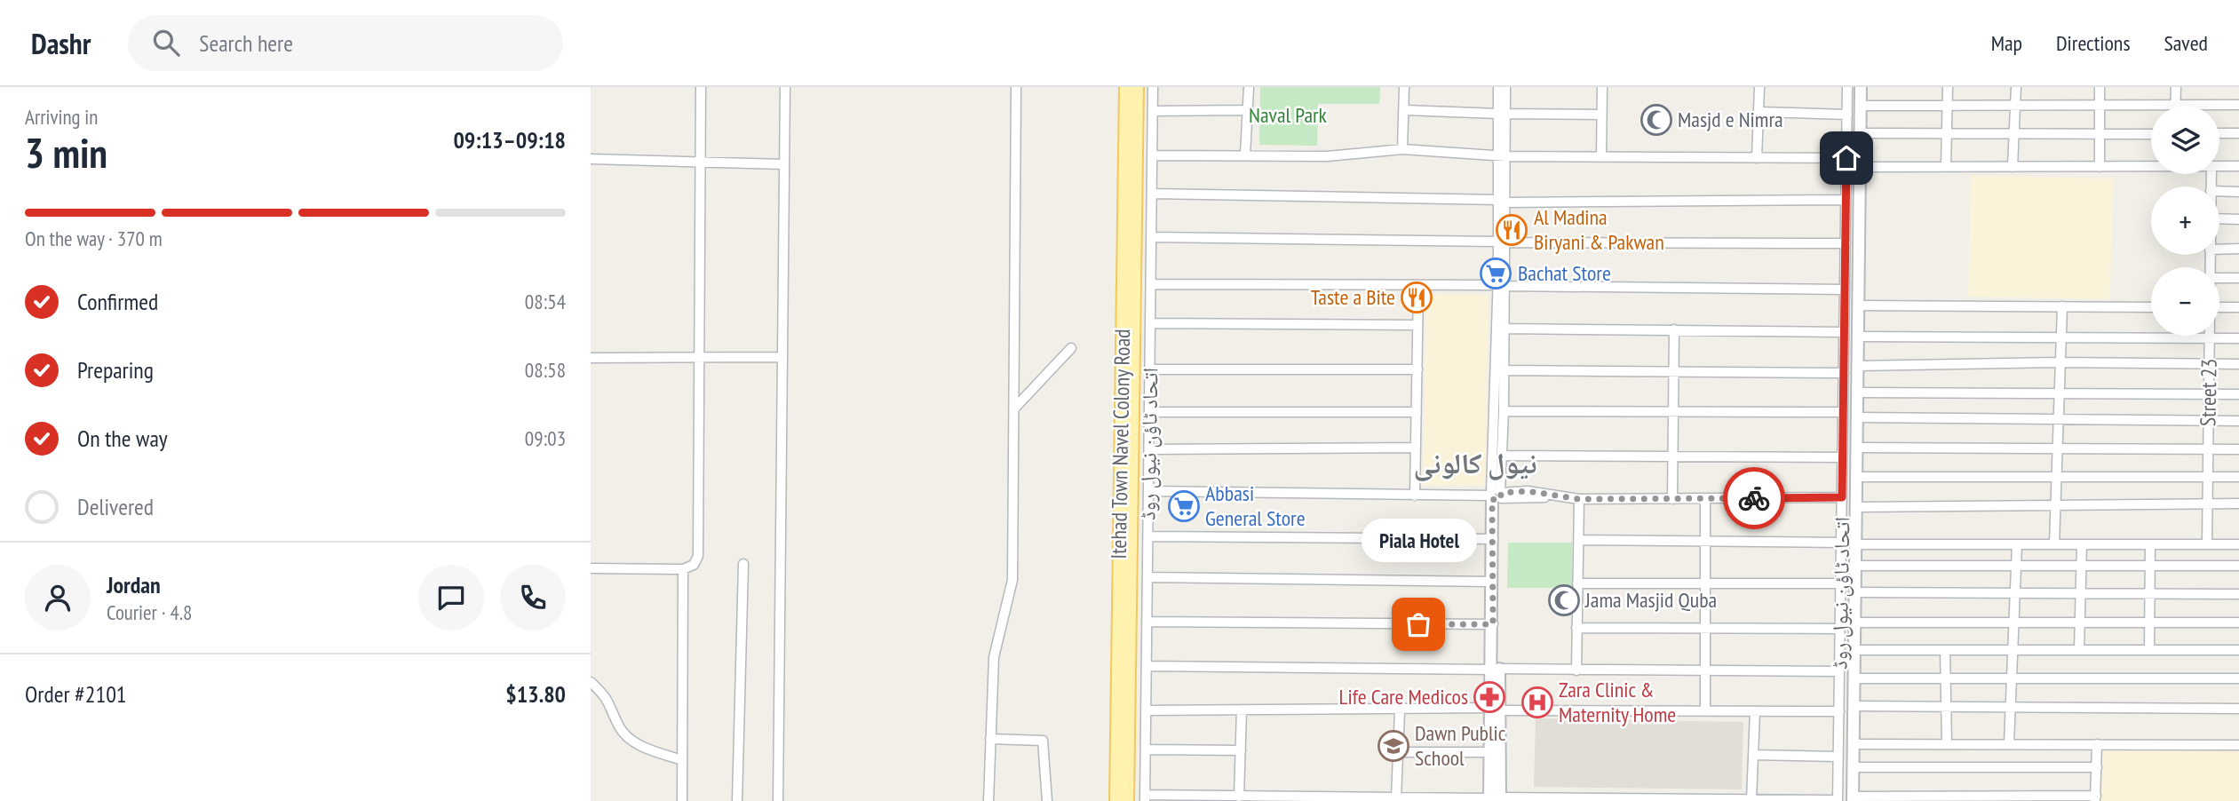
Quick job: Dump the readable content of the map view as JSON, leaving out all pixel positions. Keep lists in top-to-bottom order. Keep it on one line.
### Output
{"streets":{"main road":["Itehad Town Navel Colony Road"],"street":["Street 23","اتحاد ٹاؤن نیول روڈ"]},"districts":["نیول کالونی"],"parks":["Naval Park"],"places":{"mosque":["Masjd e Nimra","Jama Masjid Quba"],"restaurant":["Al Madina Biryani & Pakwan","Taste a Bite"],"supermarket":["Bachat Store","Abbasi General Store"],"other":["Piala Hotel"],"pharmacy":["Life Care Medicos"],"hospital":["Zara Clinic & Maternity Home"],"school or university":["Dawn Public School"]},"page":{"header":"Dashr","search":"Search here","nav":["Map","Directions","Saved"],"heading":["3 min","Arriving in","09:13–09:18"],"panel":["Jordan","Courier · 4.8","Order #2101","$13.80"],"map_buttons":["+","−"],"bar":"On the way · 370 m","list":[["Confirmed","08:54"],["Preparing","08:58"],["On the way","09:03"],"Delivered"],"bubble":"Piala Hotel"}}
